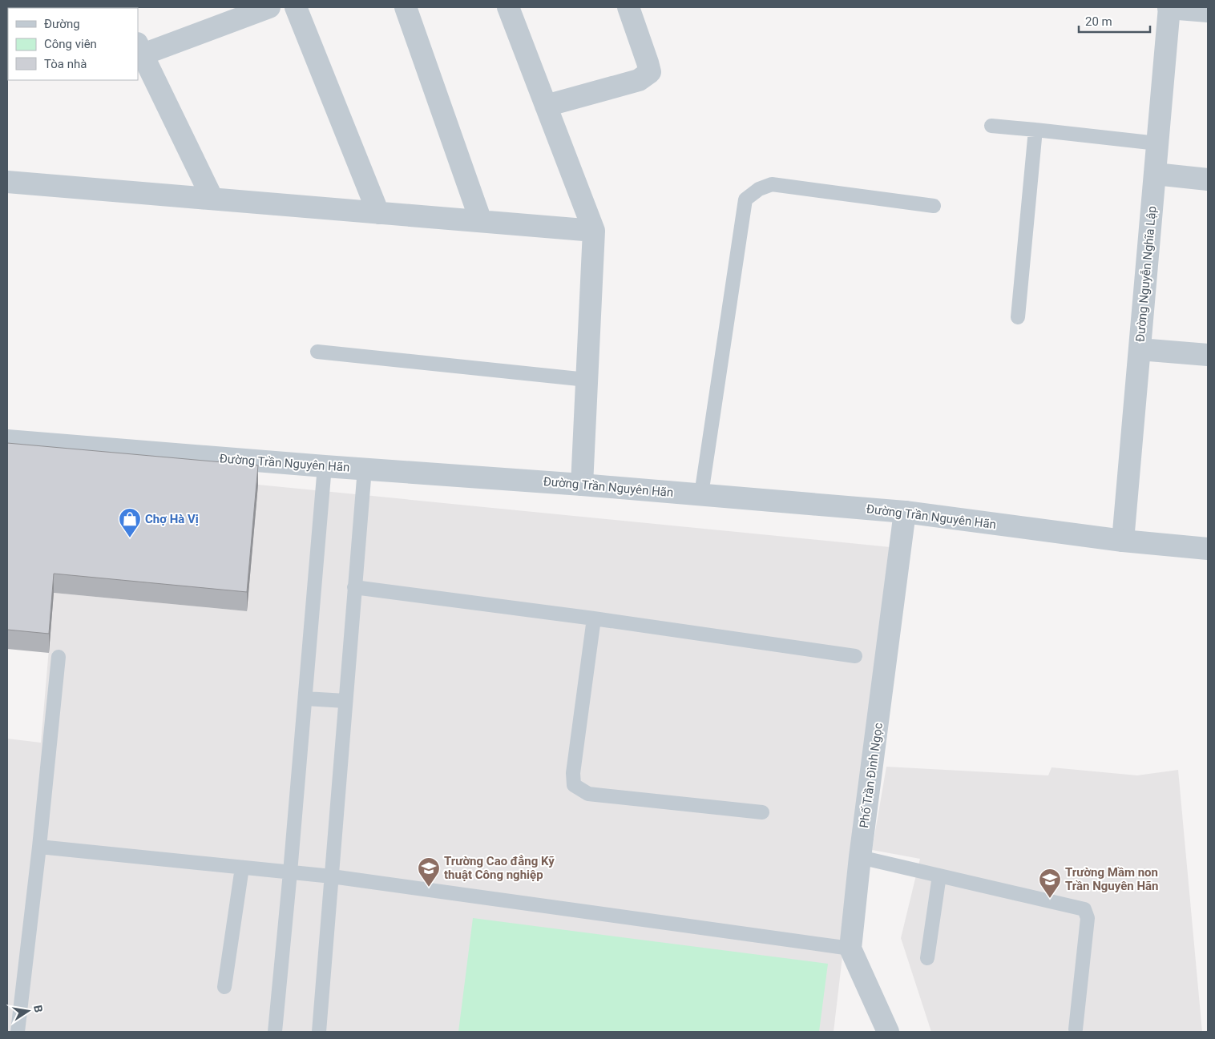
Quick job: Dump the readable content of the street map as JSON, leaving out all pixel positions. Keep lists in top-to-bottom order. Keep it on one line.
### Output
{"streets":{"street":["Đường Nguyễn Nghĩa Lập","Đường Trần Nguyên Hãn","Phố Trần Đình Ngọc"]},"crossings":[["Đường Nguyễn Nghĩa Lập","Đường Trần Nguyên Hãn"],["Đường Trần Nguyên Hãn","Phố Trần Đình Ngọc"]],"places":{"shop":["Chợ Hà Vị"],"school or university":["Trường Cao đẳng Kỹ thuật Công nghiệp","Trường Mầm non Trần Nguyên Hãn"]},"legend":["Đường","Công viên","Tòa nhà"],"scale_bar":"20 m","north":"right"}
